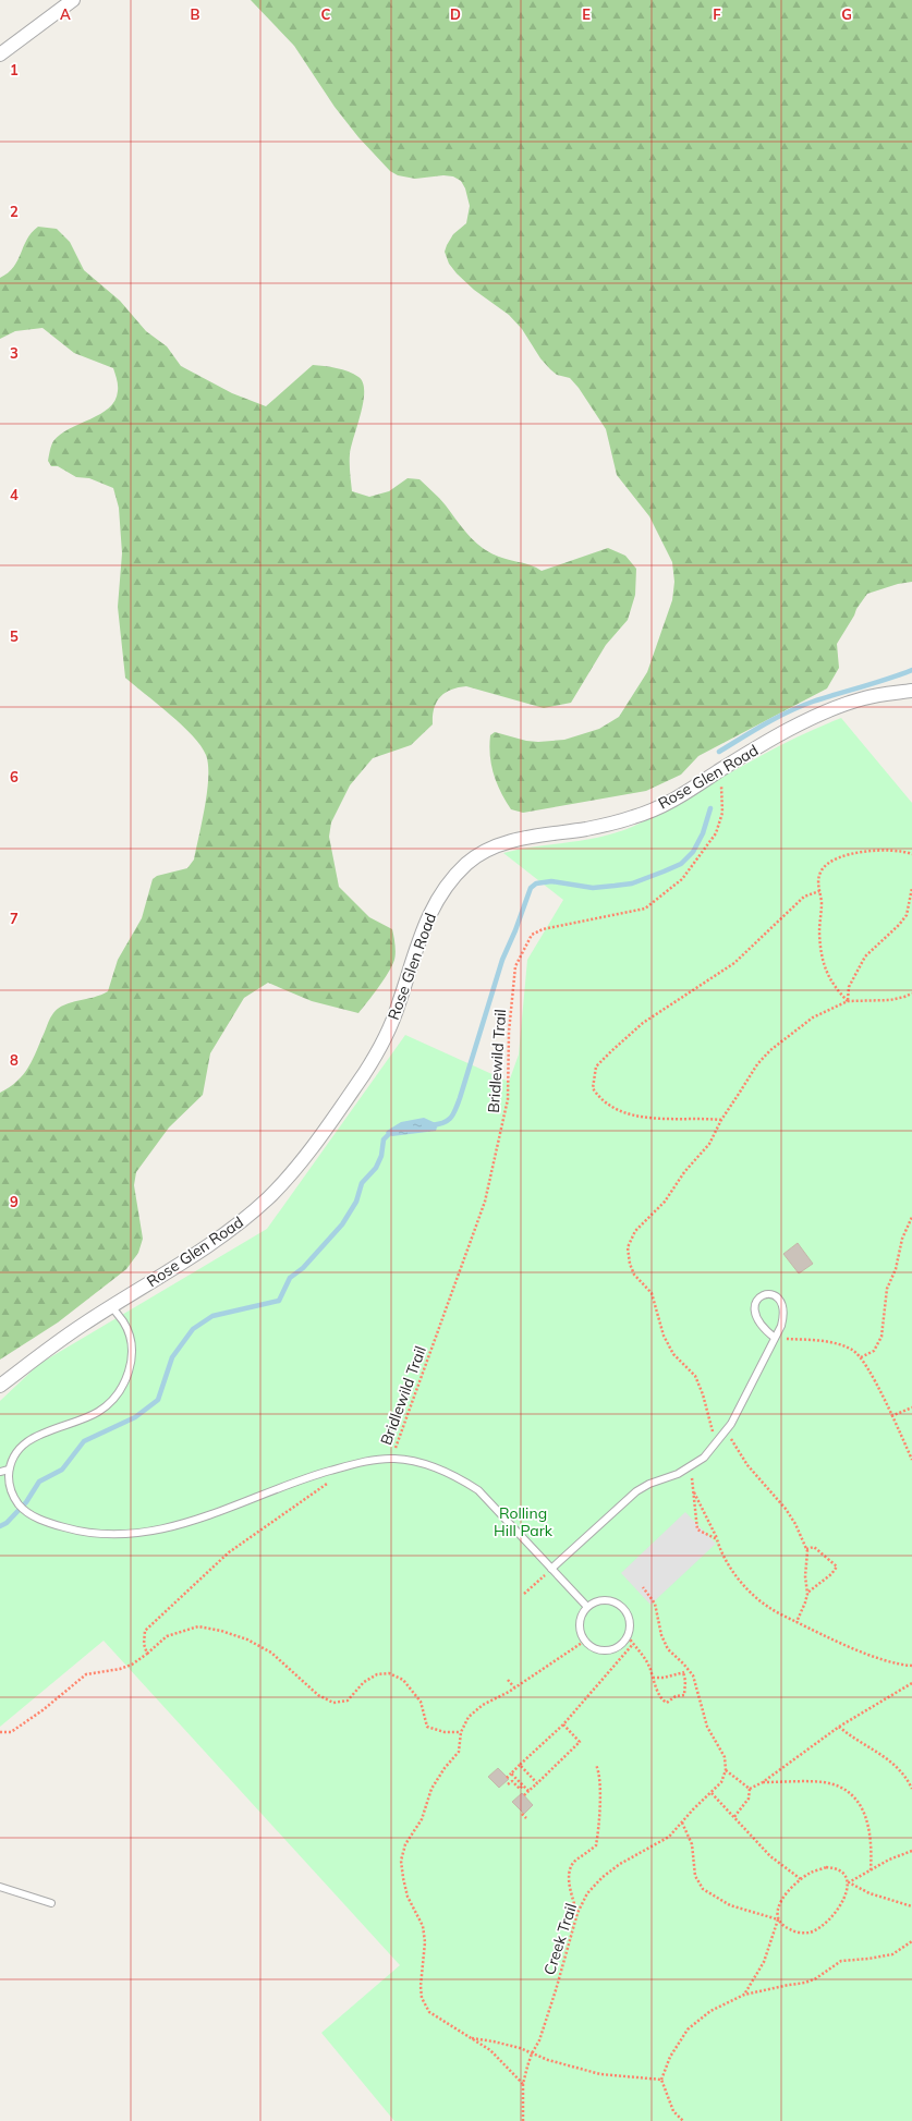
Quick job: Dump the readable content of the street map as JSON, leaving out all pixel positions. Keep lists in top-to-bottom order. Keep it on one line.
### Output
{"streets":{"street":["Rose Glen Road"],"path":["Bridlewild Trail","Creek Trail"]},"crossings":[["Rose Glen Road","Bridlewild Trail"]],"parks":["Rolling Hill Park"],"grid":{"columns":["A","B","C","D","E","F","G"],"rows":["1","2","3","4","5","6","7","8","9"]}}
